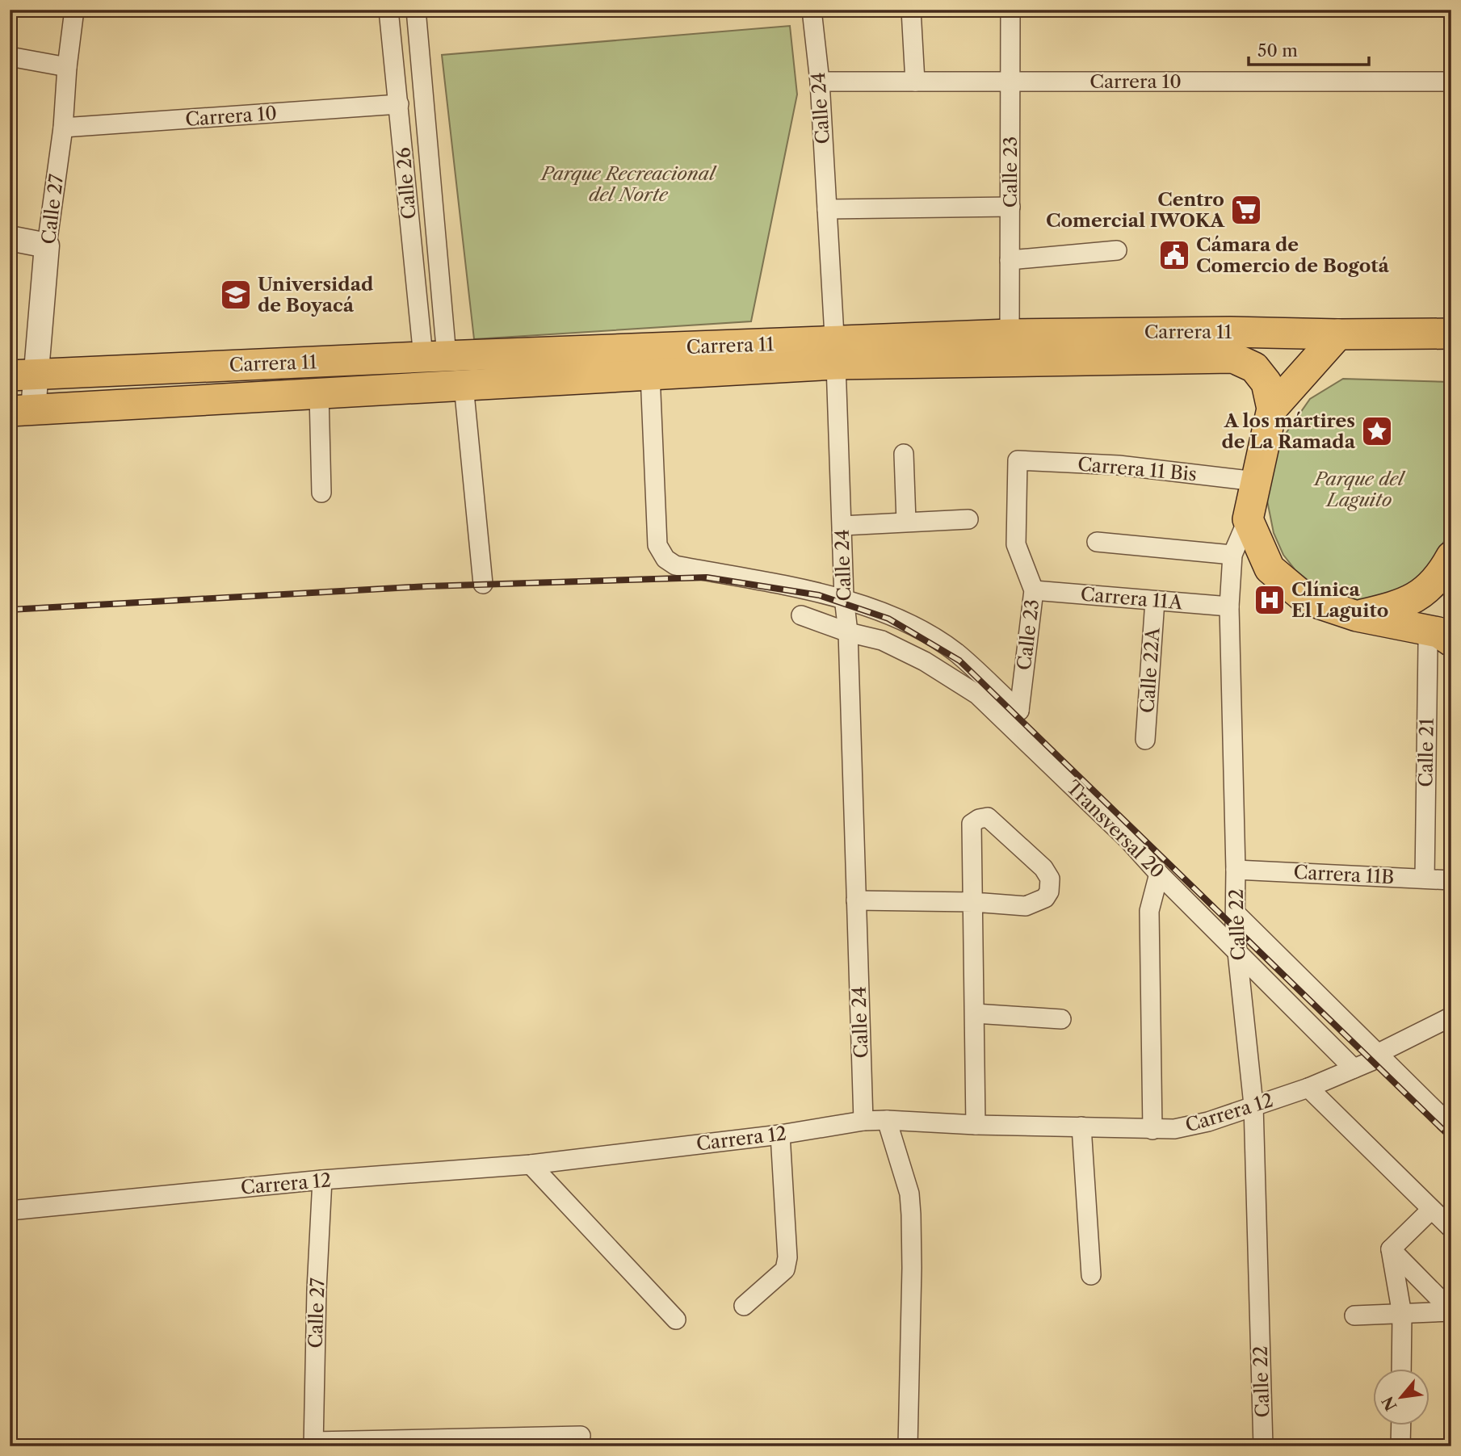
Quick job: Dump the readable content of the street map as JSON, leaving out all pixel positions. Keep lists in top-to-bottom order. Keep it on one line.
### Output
{"streets":{"main road":["Carrera 11","Calle 22"],"street":["Carrera 10","Calle 24","Calle 23","Calle 26","Calle 27","Carrera 11 Bis","Carrera 11A","Calle 22A","Calle 21","Transversal 20","Carrera 11B","Carrera 12"]},"crossings":[["Carrera 10","Calle 24"],["Carrera 10","Calle 23"],["Carrera 10","Calle 26"],["Carrera 10","Calle 27"],["Calle 24","Calle 23"],["Calle 24","Carrera 11"],["Calle 24","Transversal 20"],["Calle 24","Carrera 12"],["Calle 23","Carrera 11"],["Calle 23","Carrera 11 Bis"],["Calle 23","Carrera 11A"],["Calle 26","Carrera 11"],["Calle 27","Carrera 11"],["Calle 27","Carrera 12"],["Carrera 11","Calle 22"],["Carrera 11 Bis","Calle 22"],["Carrera 11A","Calle 22A"],["Carrera 11A","Calle 22"],["Calle 21","Carrera 11B"],["Transversal 20","Calle 22"],["Transversal 20","Carrera 12"],["Carrera 11B","Calle 22"],["Calle 22","Carrera 12"]],"parks":["Parque Recreacional del Norte","Parque del Laguito"],"places":{"supermarket":["Centro Comercial IWOKA"],"public building":["Cámara de Comercio de Bogotá"],"school or university":["Universidad de Boyacá"],"place":["A los mártires de La Ramada"],"hospital":["Clínica El Laguito"]},"scale_bar":"50 m","north":"bottom left"}
